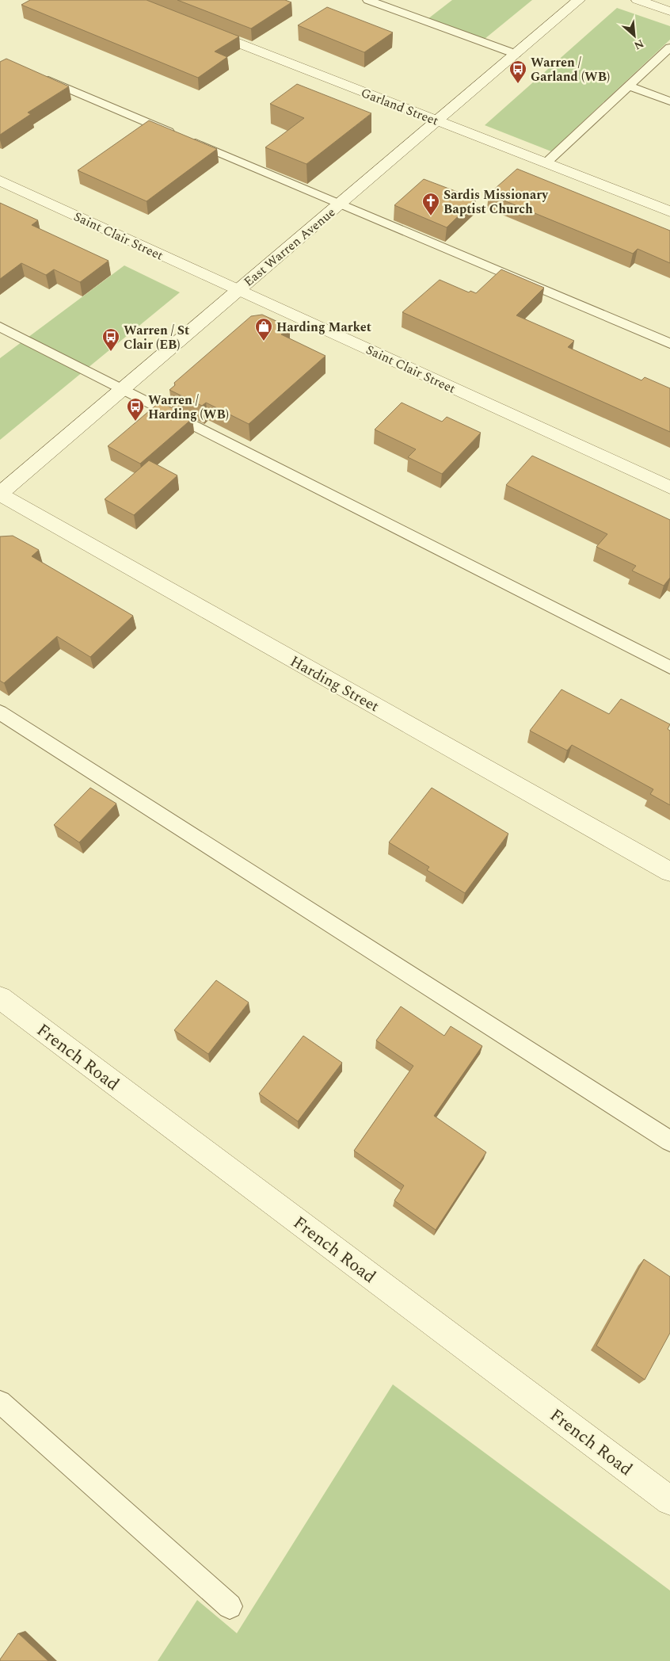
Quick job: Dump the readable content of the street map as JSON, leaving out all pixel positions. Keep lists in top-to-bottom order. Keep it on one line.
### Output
{"streets":{"street":["Garland Street","Saint Clair Street","East Warren Avenue","Harding Street","French Road"]},"crossings":[["Garland Street","East Warren Avenue"],["Saint Clair Street","East Warren Avenue"],["East Warren Avenue","Harding Street"]],"places":{"bus stop":["Warren / Garland (WB)","Warren / St Clair (EB)","Warren / Harding (WB)"],"church":["Sardis Missionary Baptist Church"],"shop":["Harding Market"]},"north":"bottom right"}
